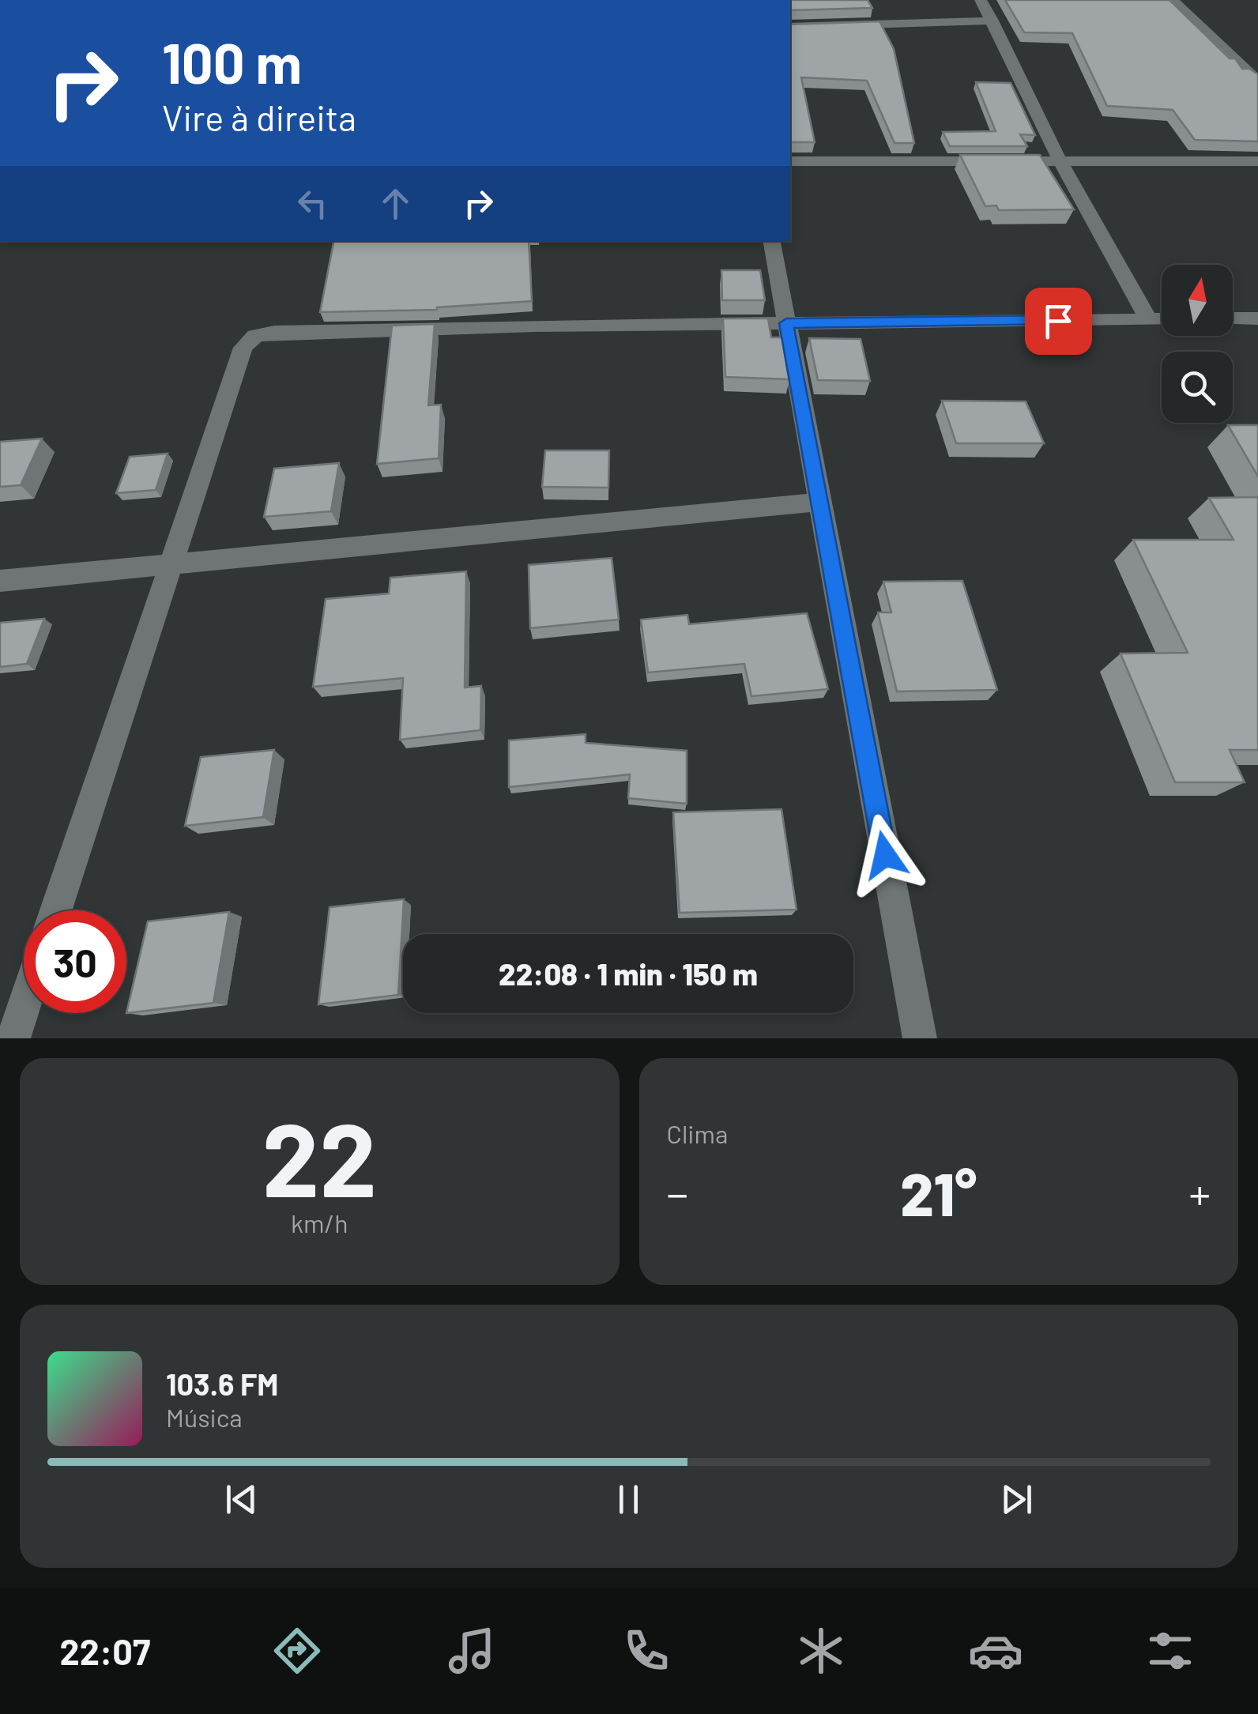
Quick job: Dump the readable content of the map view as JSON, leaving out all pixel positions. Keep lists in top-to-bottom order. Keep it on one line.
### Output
{"north":"top","page":{"turn":["100 m","Vire à direita"],"limit":"30","trip":"22:08 · 1 min · 150 m","tile":[["22","km/h"],"Clima"],"heat":["−","21°","+"],"song":["103.6 FM","Música"],"tabs":"22:07"}}
